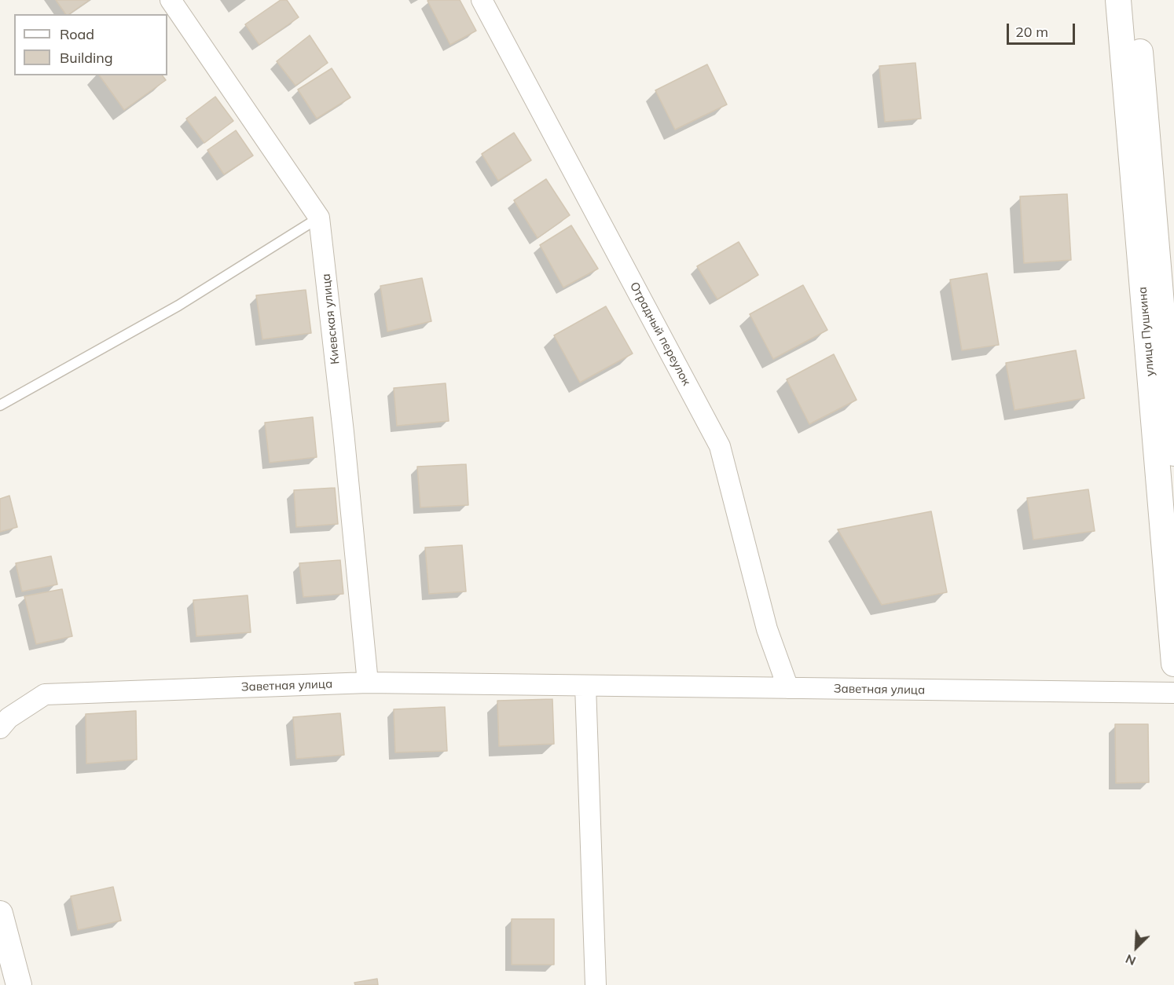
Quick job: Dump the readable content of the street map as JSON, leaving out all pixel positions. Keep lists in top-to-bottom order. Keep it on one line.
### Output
{"streets":{"street":["Киевская улица","улица Пушкина","Отрадный переулок","Заветная улица"]},"crossings":[["Киевская улица","Заветная улица"],["Отрадный переулок","Заветная улица"]],"legend":["Road","Building"],"scale_bar":"20 m","north":"bottom left"}
